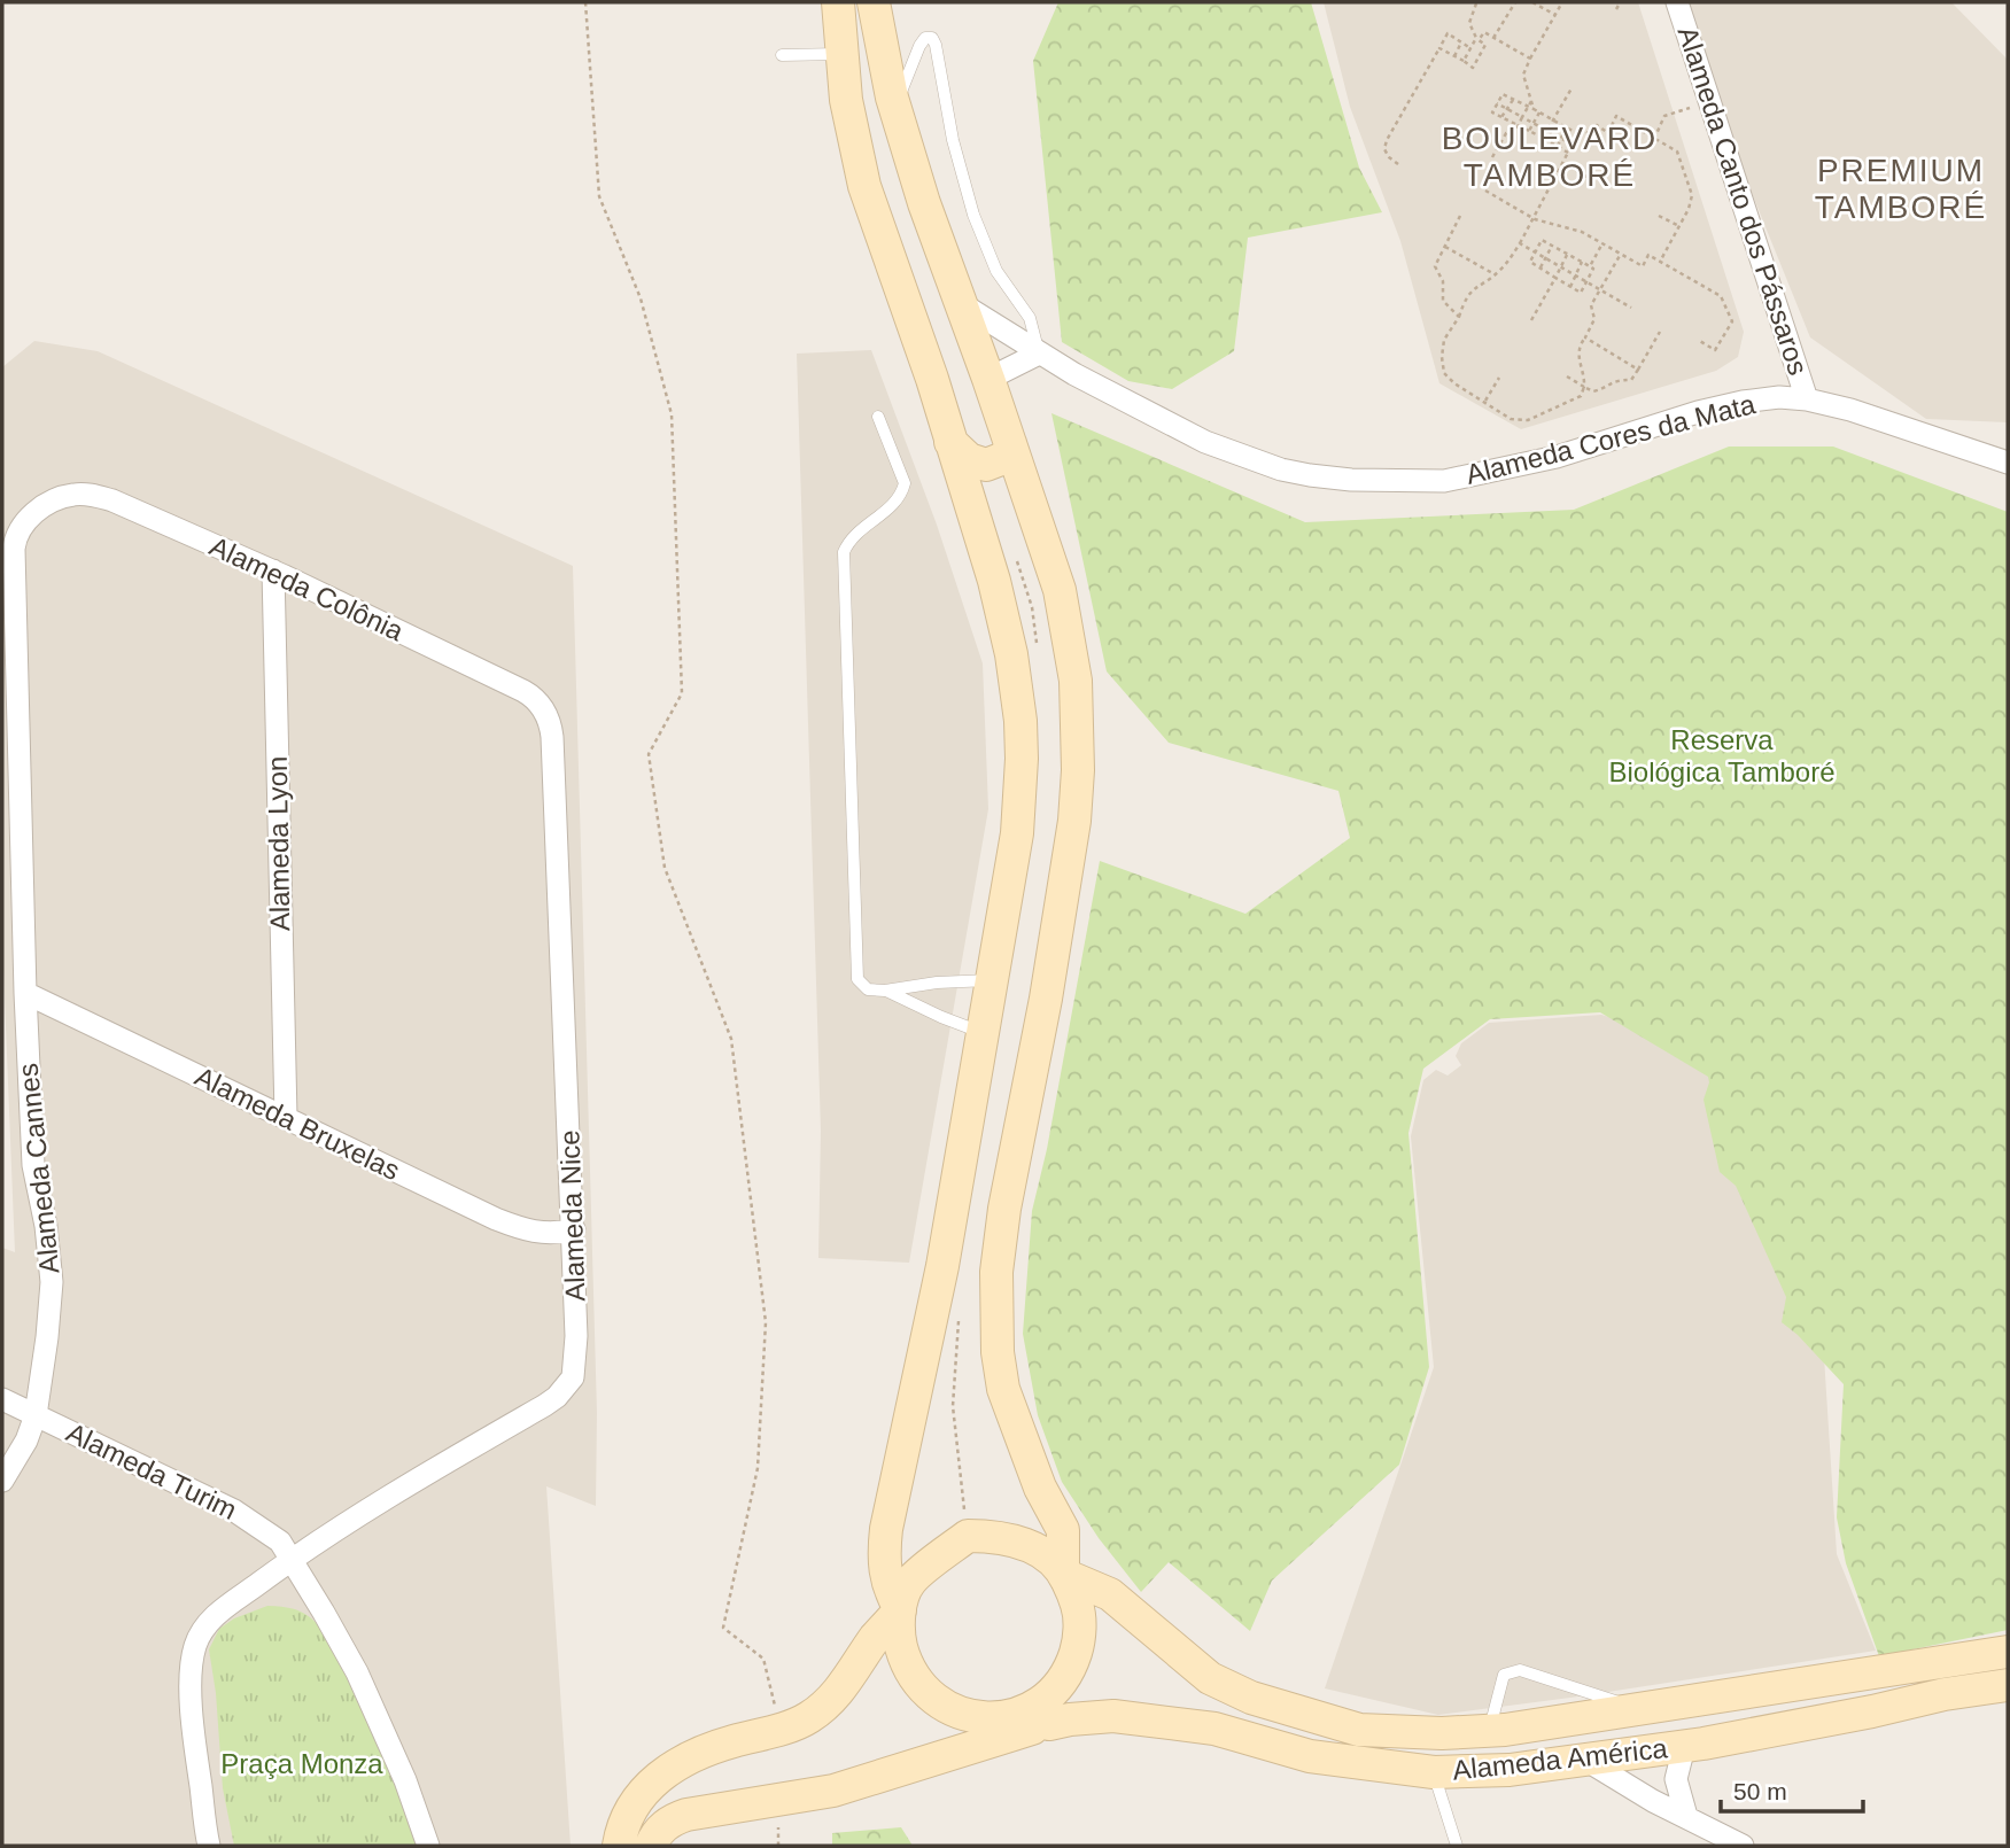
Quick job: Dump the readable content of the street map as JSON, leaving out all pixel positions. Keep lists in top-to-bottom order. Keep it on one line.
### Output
{"streets":{"main road":["Alameda América"],"street":["Alameda Canto dos Pássaros","Alameda Cores da Mata","Alameda Colônia","Alameda Lyon","Alameda Bruxelas","Alameda Cannes","Alameda Nice","Alameda Turim"]},"crossings":[["Alameda Canto dos Pássaros","Alameda Cores da Mata"],["Alameda Cores da Mata","Alameda América"],["Alameda Colônia","Alameda Lyon"],["Alameda Colônia","Alameda Cannes"],["Alameda Colônia","Alameda Nice"],["Alameda Lyon","Alameda Bruxelas"],["Alameda Bruxelas","Alameda Cannes"],["Alameda Bruxelas","Alameda Nice"],["Alameda Cannes","Alameda Turim"],["Alameda Nice","Alameda Turim"]],"districts":["BOULEVARD TAMBORÉ","PREMIUM TAMBORÉ"],"parks":["Reserva Biológica Tamboré","Praça Monza"],"scale_bar":"50 m"}
